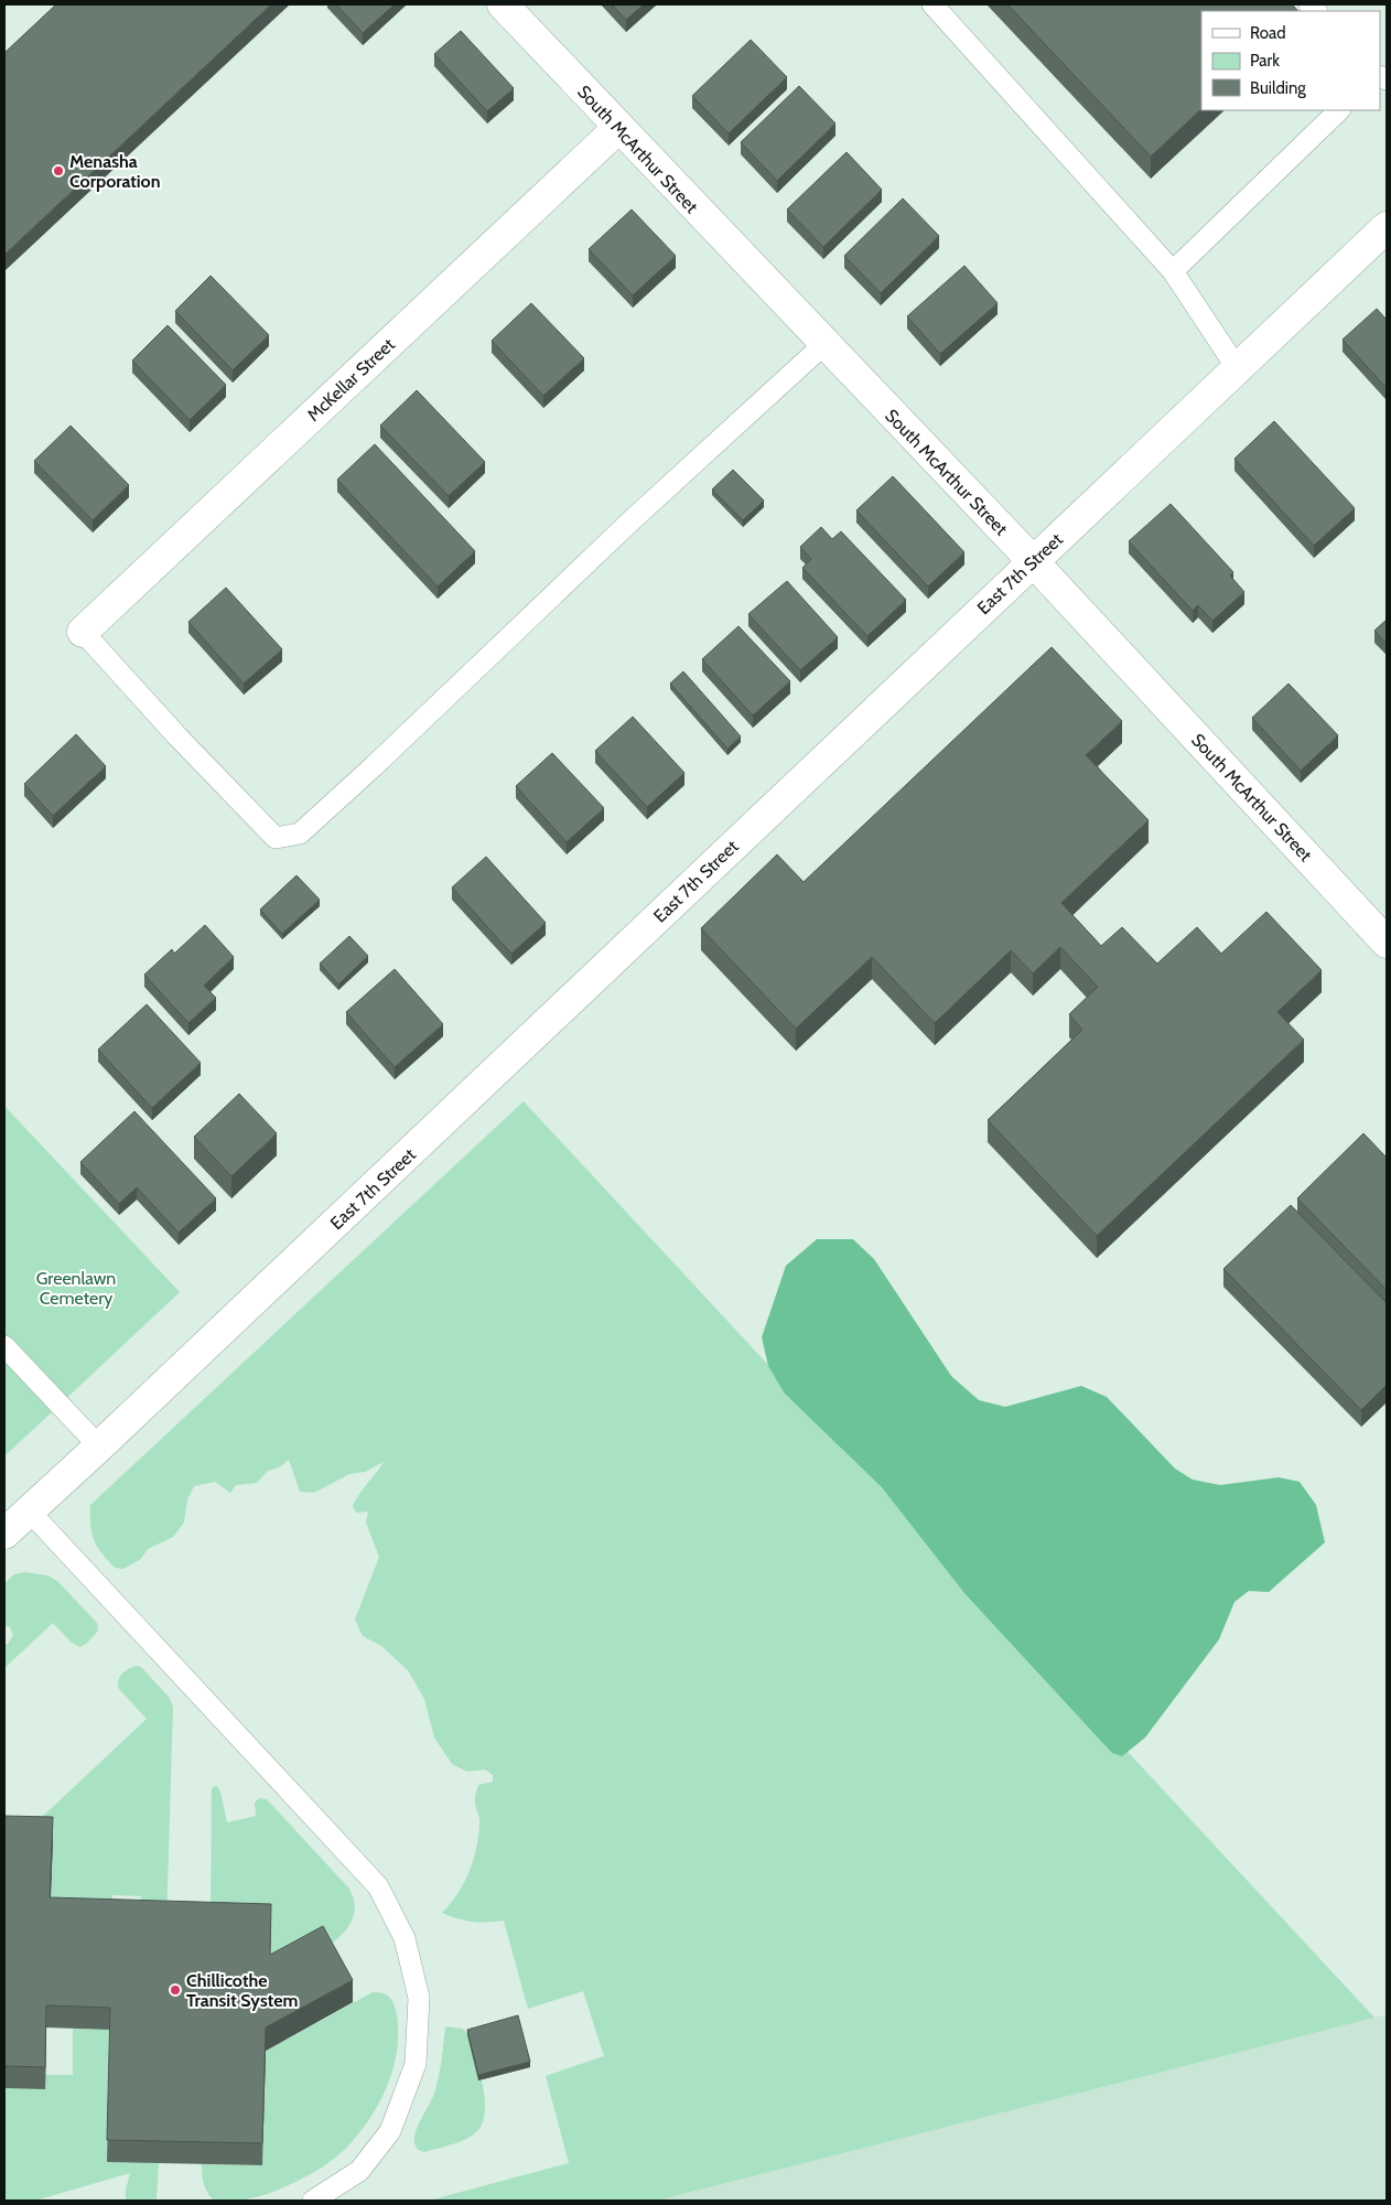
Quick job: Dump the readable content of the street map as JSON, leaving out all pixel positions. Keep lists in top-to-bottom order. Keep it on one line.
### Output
{"streets":{"street":["South McArthur Street","McKellar Street","East 7th Street"]},"crossings":[["South McArthur Street","McKellar Street"],["South McArthur Street","East 7th Street"]],"parks":["Greenlawn Cemetery"],"places":["Menasha Corporation","Chillicothe Transit System"],"legend":["Road","Park","Building"]}
